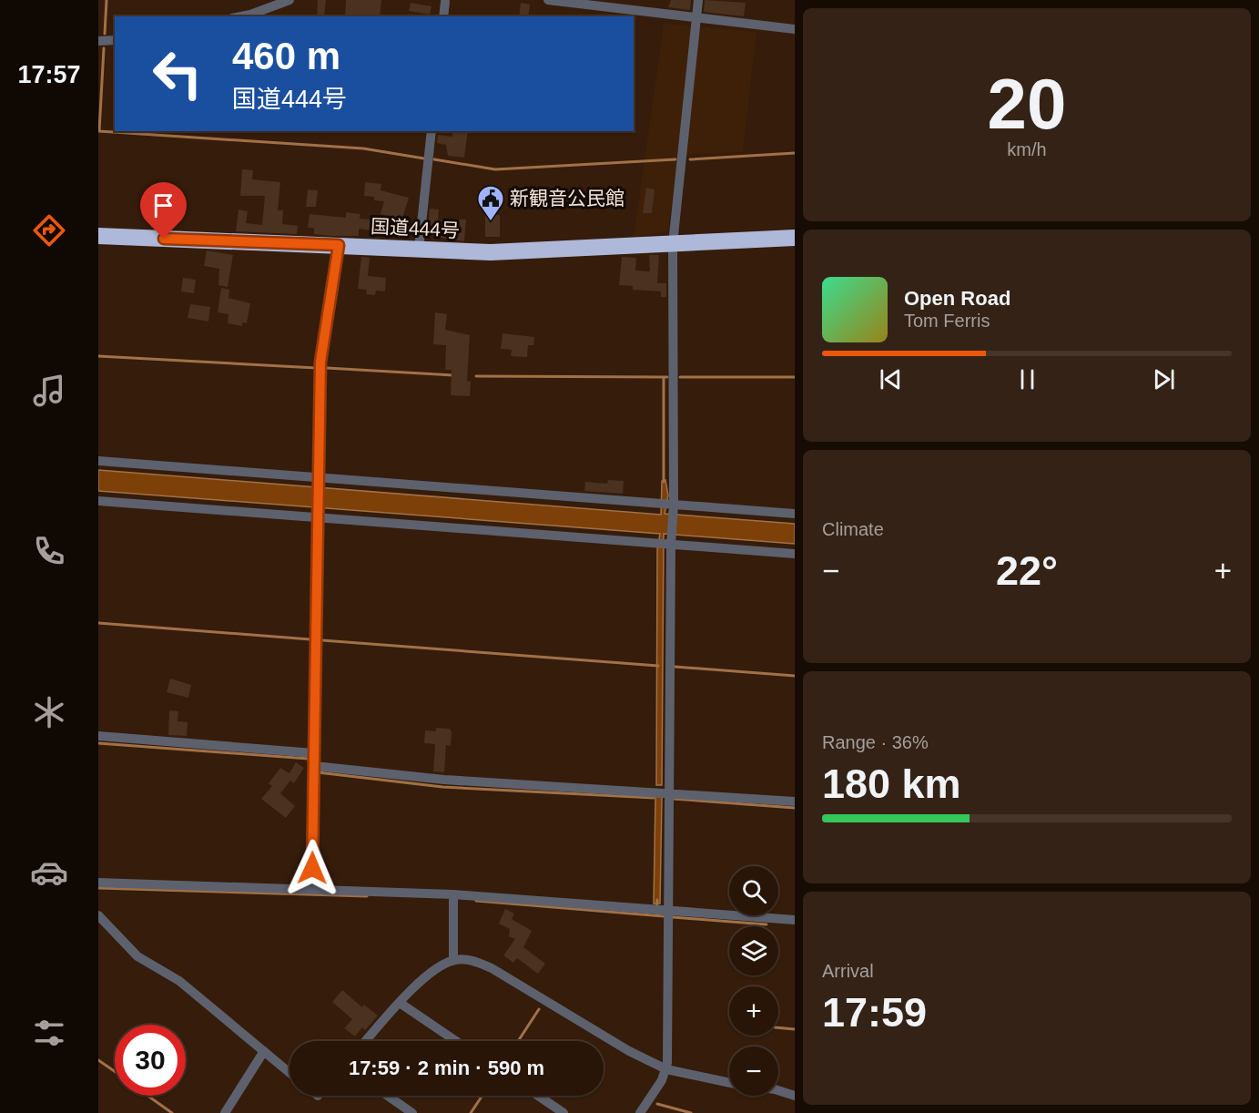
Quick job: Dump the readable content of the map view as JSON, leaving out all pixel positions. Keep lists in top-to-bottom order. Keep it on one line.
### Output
{"streets":{"highway":["国道444号"]},"places":{"public building":["新観音公民館"]},"page":{"tabs":"17:57","tile":[["20","km/h"],"Climate",["Range · 36%","180 km"],["Arrival","17:59"]],"turn":["460 m","国道444号"],"song":["Open Road","Tom Ferris"],"heat":["−","22°","+"],"map_buttons":["+","−"],"limit":"30","trip":"17:59 · 2 min · 590 m"}}
